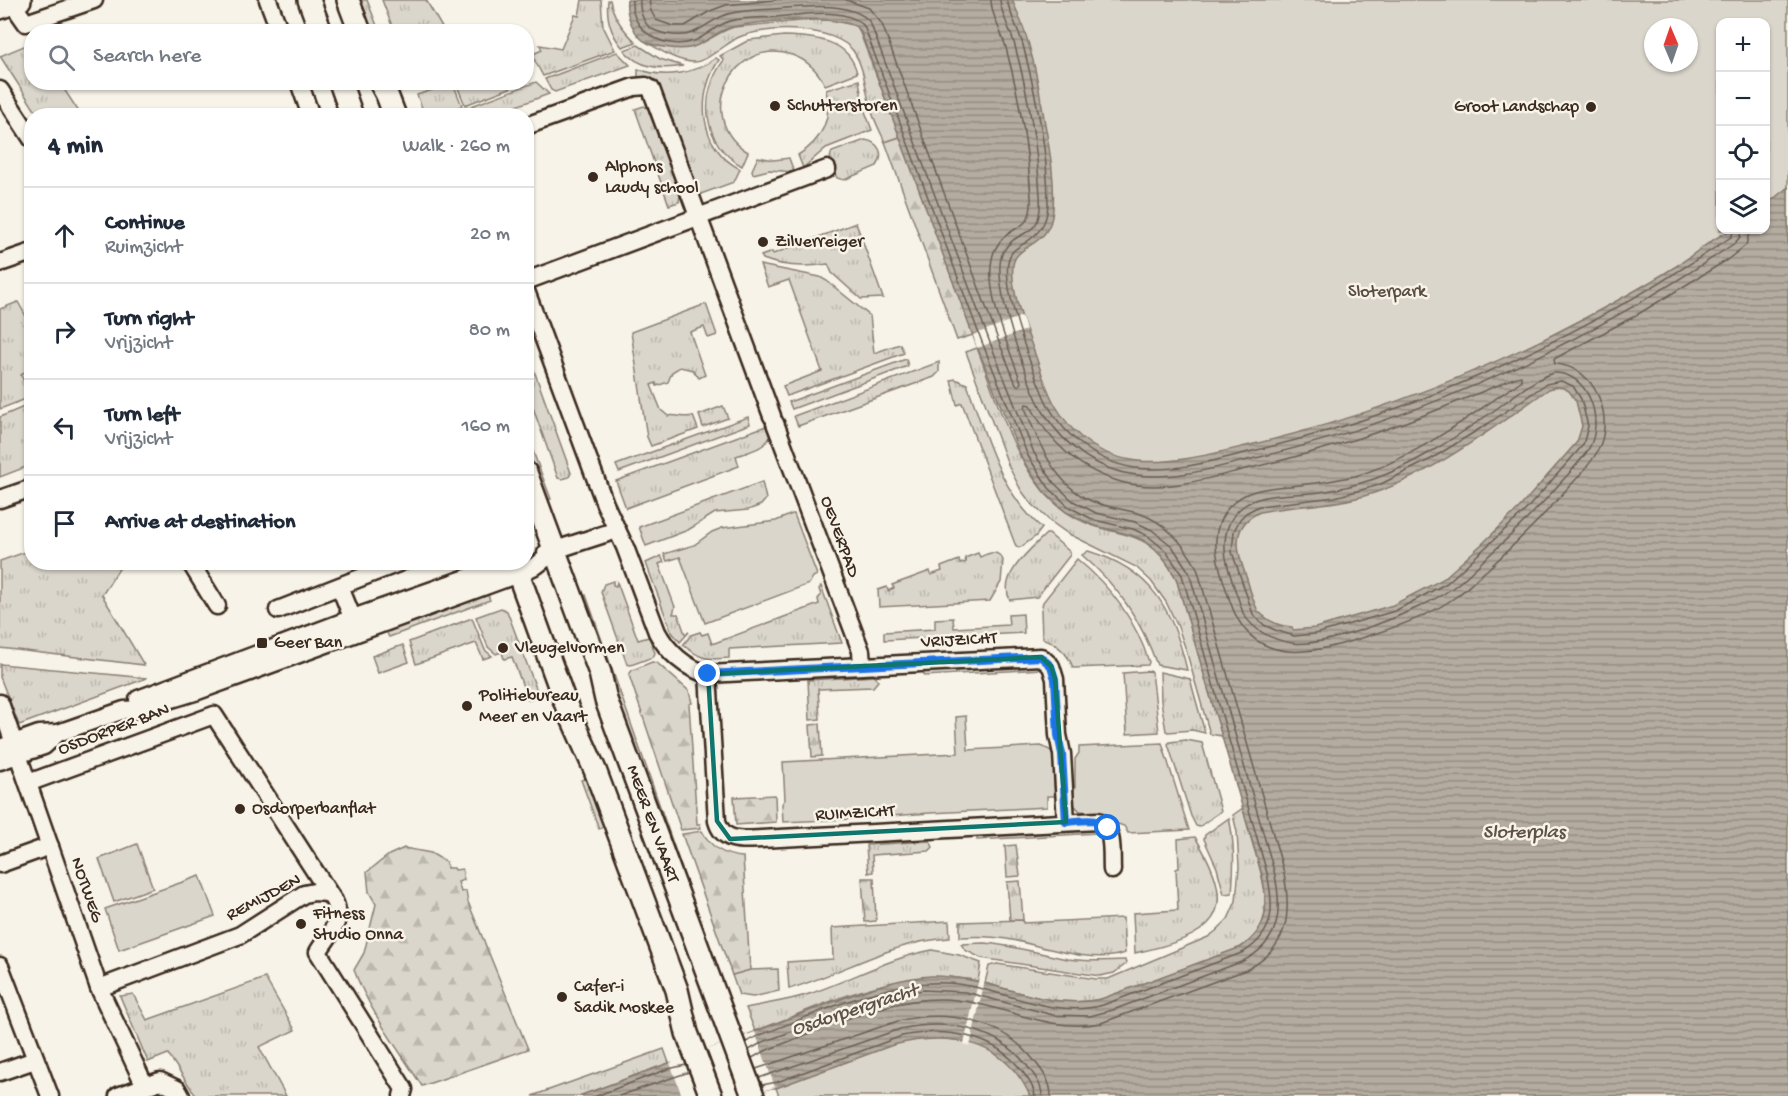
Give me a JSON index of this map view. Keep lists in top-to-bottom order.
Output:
{
  "streets": {
    "main road": ["MEER EN VAART"],
    "street": [
      "OEVERPAD",
      "VRIJZICHT",
      "OSDORPER BAN",
      "RUIMZICHT",
      "NOTWEG",
      "REMIJDEN"
    ]
  },
  "crossings": [
    ["OEVERPAD", "VRIJZICHT"],
    ["VRIJZICHT", "RUIMZICHT"],
    ["OSDORPER BAN", "MEER EN VAART"],
    ["OSDORPER BAN", "NOTWEG"],
    ["NOTWEG", "REMIJDEN"]
  ],
  "water": ["Sloterplas", "Osdorpergracht"],
  "parks": ["Sloterpark"],
  "places": {
    "other": [
      "Schutterstoren",
      "Groot Landschap",
      "Alphons Laudy school",
      "Zilverreiger",
      "Vleugelvormen",
      "Politiebureau Meer en Vaart",
      "Osdorperbanflat",
      "Fitness Studio Onna",
      "Cafer-i Sadik Moskee"
    ],
    "transit": ["Geer Ban"]
  },
  "north": "top",
  "page": {
    "map_buttons": ["+", "−"],
    "search": "Search here",
    "heading": ["4 min", "Walk · 260 m"],
    "list": [
      ["Continue", "Ruimzicht", "20 m"],
      ["Turn right", "Vrijzicht", "80 m"],
      ["Turn left", "Vrijzicht", "160 m"],
      "Arrive at destination"
    ]
  }
}
